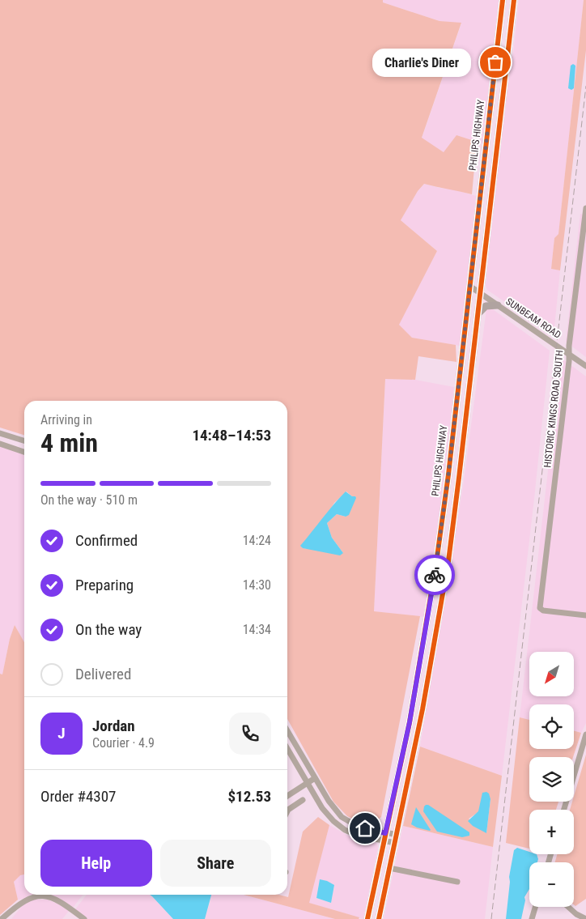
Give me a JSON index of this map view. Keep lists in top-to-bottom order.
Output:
{
  "streets": {
    "main road": ["PHILIPS HIGHWAY"],
    "street": ["SUNBEAM ROAD", "HISTORIC KINGS ROAD SOUTH"]
  },
  "crossings": [
    ["PHILIPS HIGHWAY", "SUNBEAM ROAD"],
    ["SUNBEAM ROAD", "HISTORIC KINGS ROAD SOUTH"]
  ],
  "places": ["Charlie's Diner"],
  "north": "bottom left",
  "page": {
    "bubble": "Charlie's Diner",
    "heading": ["4 min", "Arriving in", "14:48–14:53"],
    "panel": [
      "Jordan",
      "Courier · 4.9",
      "Order #4307",
      "$12.53"
    ],
    "bar": "On the way · 510 m",
    "list": [
      ["Confirmed", "14:24"],
      ["Preparing", "14:30"],
      ["On the way", "14:34"],
      "Delivered"
    ],
    "map_buttons": ["+", "−"],
    "round": "J",
    "buttons": ["Help", "Share"]
  }
}
